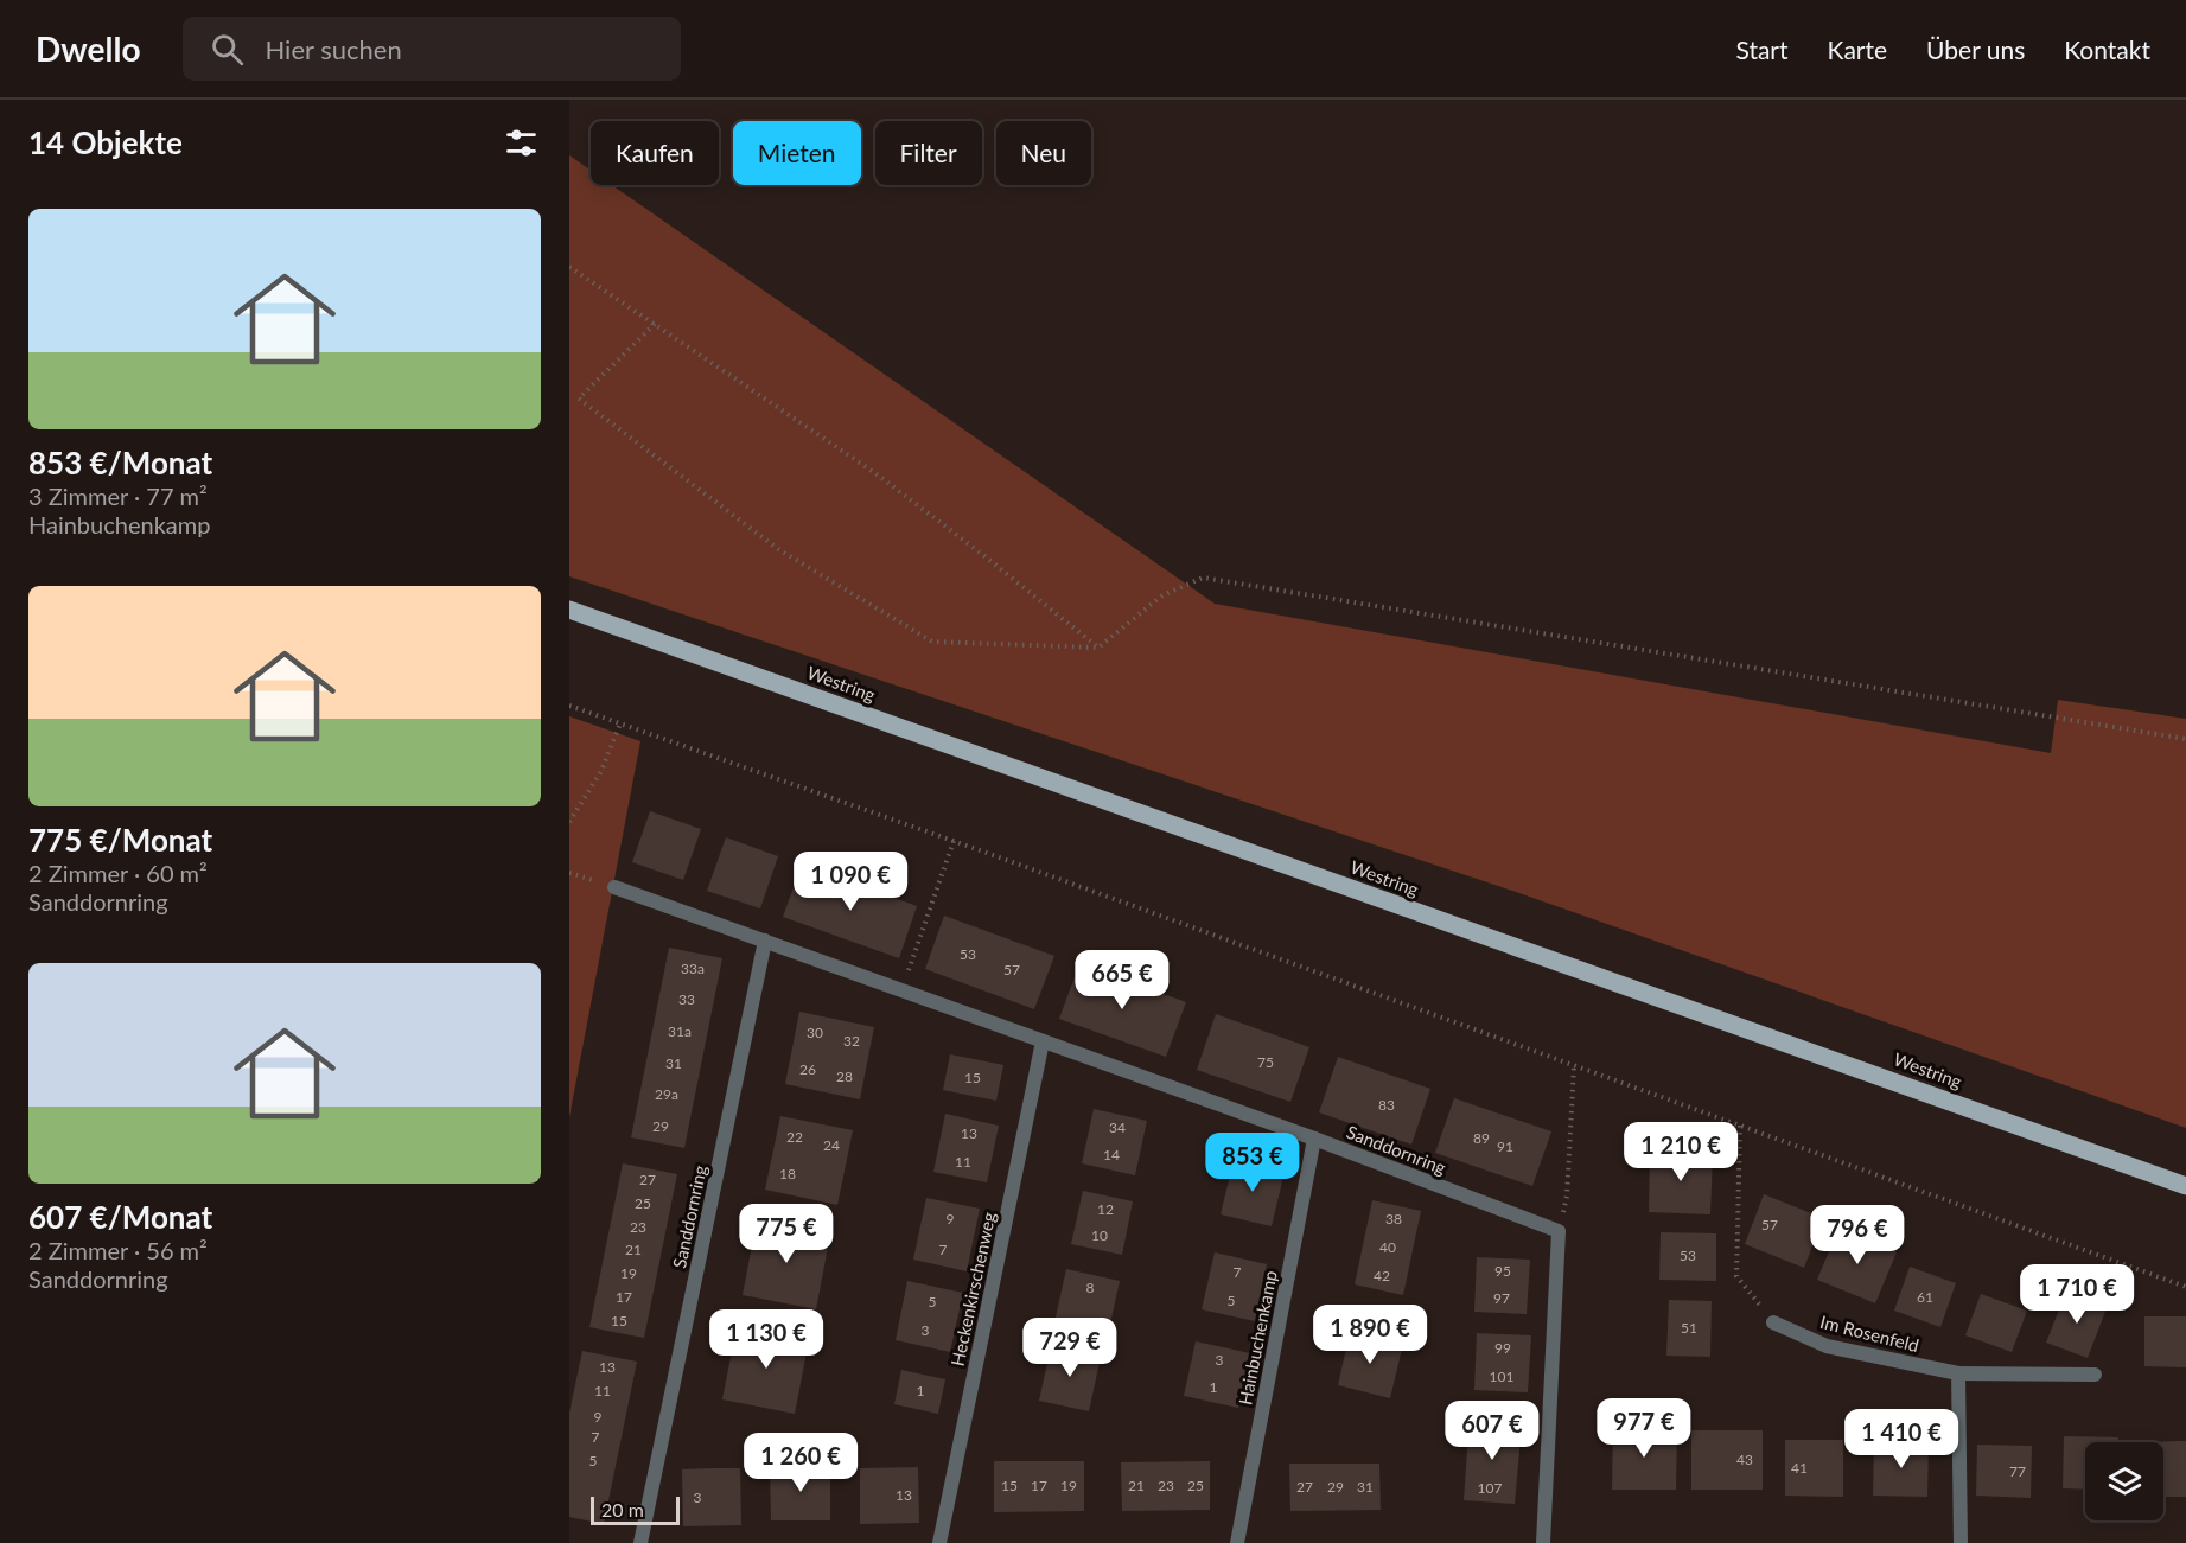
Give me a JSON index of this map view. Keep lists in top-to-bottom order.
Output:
{
  "streets": {
    "main road": ["Westring"],
    "street": [
      "Sanddornring",
      "Heckenkirschenweg",
      "Im Rosenfeld",
      "Hainbuchenkamp"
    ]
  },
  "crossings": [
    ["Sanddornring", "Heckenkirschenweg"],
    ["Sanddornring", "Hainbuchenkamp"]
  ],
  "house_numbers": [
    "53",
    "33a",
    "57",
    "33",
    "31a",
    "30",
    "32",
    "75",
    "31",
    "26",
    "28",
    "15",
    "29a",
    "83",
    "29",
    "34",
    "13",
    "22",
    "89",
    "24",
    "91",
    "14",
    "11",
    "18",
    "27",
    "25",
    "12",
    "9",
    "38",
    "57",
    "23",
    "10",
    "40",
    "21",
    "7",
    "53",
    "95",
    "7",
    "19",
    "42",
    "8",
    "17",
    "61",
    "97",
    "5",
    "5",
    "15",
    "51",
    "3",
    "99",
    "3",
    "13",
    "101",
    "1",
    "11",
    "1",
    "9",
    "7",
    "43",
    "5",
    "41",
    "77",
    "15",
    "17",
    "19",
    "21",
    "23",
    "25",
    "27",
    "29",
    "31",
    "107",
    "13",
    "3"
  ],
  "scale_bar": "20 m",
  "page": {
    "header": "Dwello",
    "search": "Hier suchen",
    "nav": [
      "Start",
      "Karte",
      "Über uns",
      "Kontakt"
    ],
    "heading": "14 Objekte",
    "chip": [
      "Kaufen",
      "Mieten",
      "Filter",
      "Neu"
    ],
    "list": [
      {
        "name": "853 €/Monat",
        "note": "3 Zimmer · 77 m² · Hainbuchenkamp"
      },
      {
        "name": "775 €/Monat",
        "note": "2 Zimmer · 60 m² · Sanddornring"
      },
      {
        "name": "607 €/Monat",
        "note": "2 Zimmer · 56 m² · Sanddornring"
      }
    ],
    "price": [
      "1 090 €",
      "665 €",
      "1 210 €",
      "853 €",
      "775 €",
      "796 €",
      "1 710 €",
      "1 890 €",
      "1 130 €",
      "729 €",
      "977 €",
      "607 €",
      "1 410 €",
      "1 260 €"
    ],
    "scale": "20 m"
  }
}
